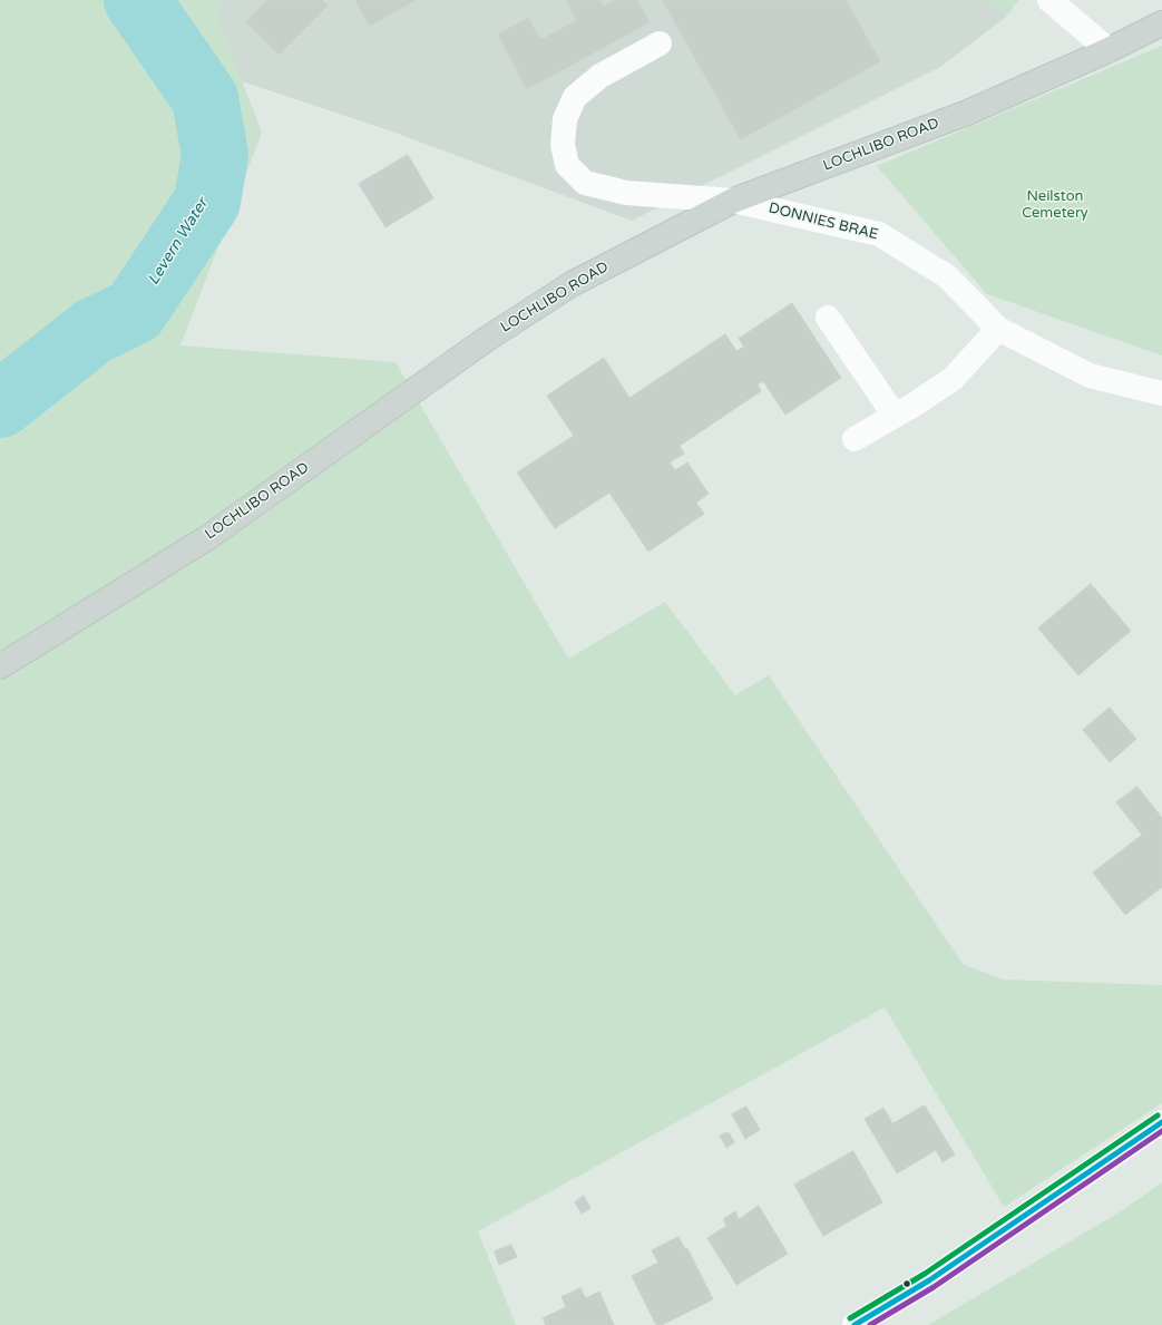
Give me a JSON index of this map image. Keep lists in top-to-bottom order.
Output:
{
  "streets": {
    "main road": ["LOCHLIBO ROAD"],
    "street": ["DONNIES BRAE"]
  },
  "crossings": [
    ["LOCHLIBO ROAD", "DONNIES BRAE"]
  ],
  "water": ["Levern Water"],
  "parks": ["Neilston Cemetery"]
}
